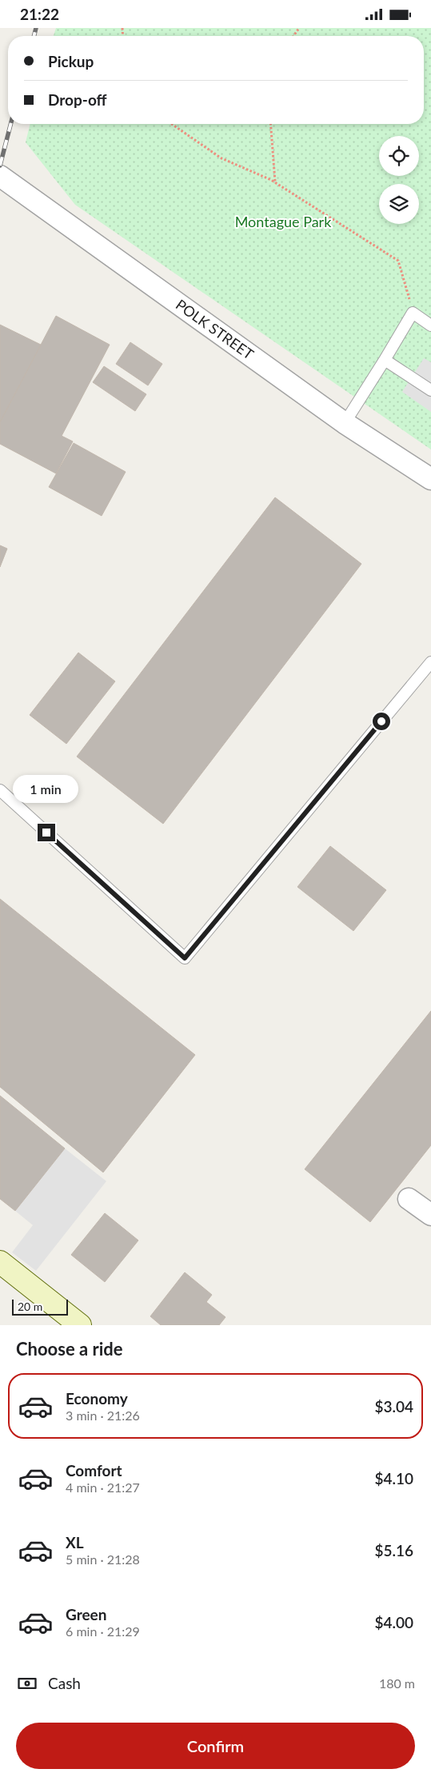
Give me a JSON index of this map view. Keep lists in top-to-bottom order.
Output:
{
  "streets": {
    "street": ["POLK STREET"]
  },
  "parks": ["Montague Park"],
  "scale_bar": "20 m",
  "page": {
    "status": "21:22",
    "banner": ["Pickup", "Drop-off"],
    "bubble": "1 min",
    "scale": "20 m",
    "heading": "Choose a ride",
    "list": [
      {
        "name": "Economy",
        "note": "3 min · 21:26",
        "value": "$3.04"
      },
      {
        "name": "Comfort",
        "note": "4 min · 21:27",
        "value": "$4.10"
      },
      {
        "name": "XL",
        "note": "5 min · 21:28",
        "value": "$5.16"
      },
      {
        "name": "Green",
        "note": "6 min · 21:29",
        "value": "$4.00"
      }
    ],
    "pay": ["Cash", "180 m"],
    "buttons": "Confirm"
  }
}
